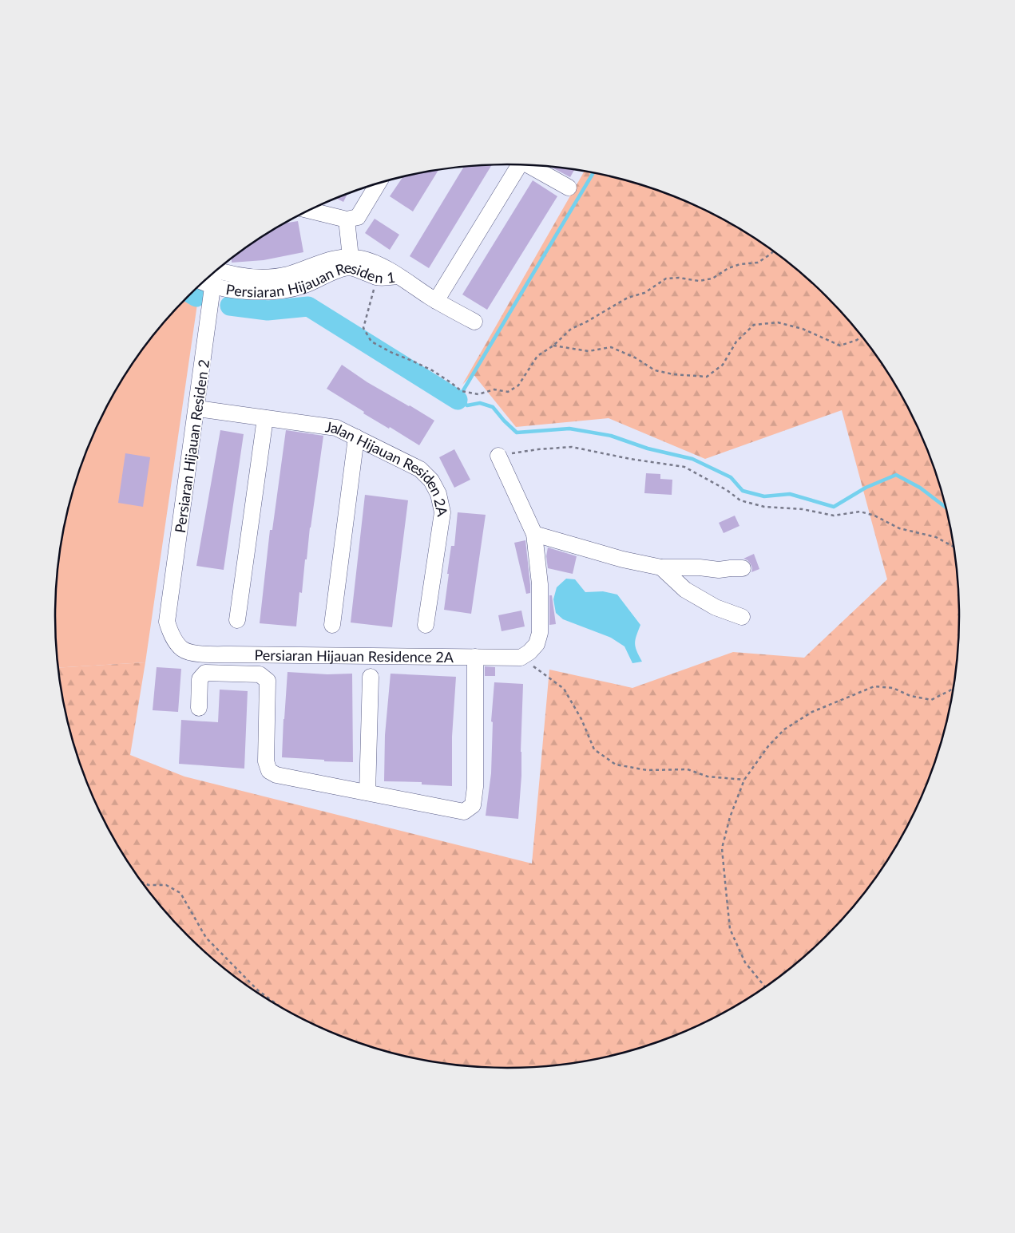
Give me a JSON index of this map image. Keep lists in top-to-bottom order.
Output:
{
  "streets": {
    "street": [
      "Persiaran Hijauan Residen 1",
      "Persiaran Hijauan Residen 2",
      "Jalan Hijauan Residen 2A",
      "Persiaran Hijauan Residence 2A"
    ]
  },
  "crossings": [
    ["Persiaran Hijauan Residen 1", "Persiaran Hijauan Residen 2"],
    ["Persiaran Hijauan Residen 2", "Jalan Hijauan Residen 2A"],
    ["Persiaran Hijauan Residen 2", "Persiaran Hijauan Residence 2A"]
  ]
}
